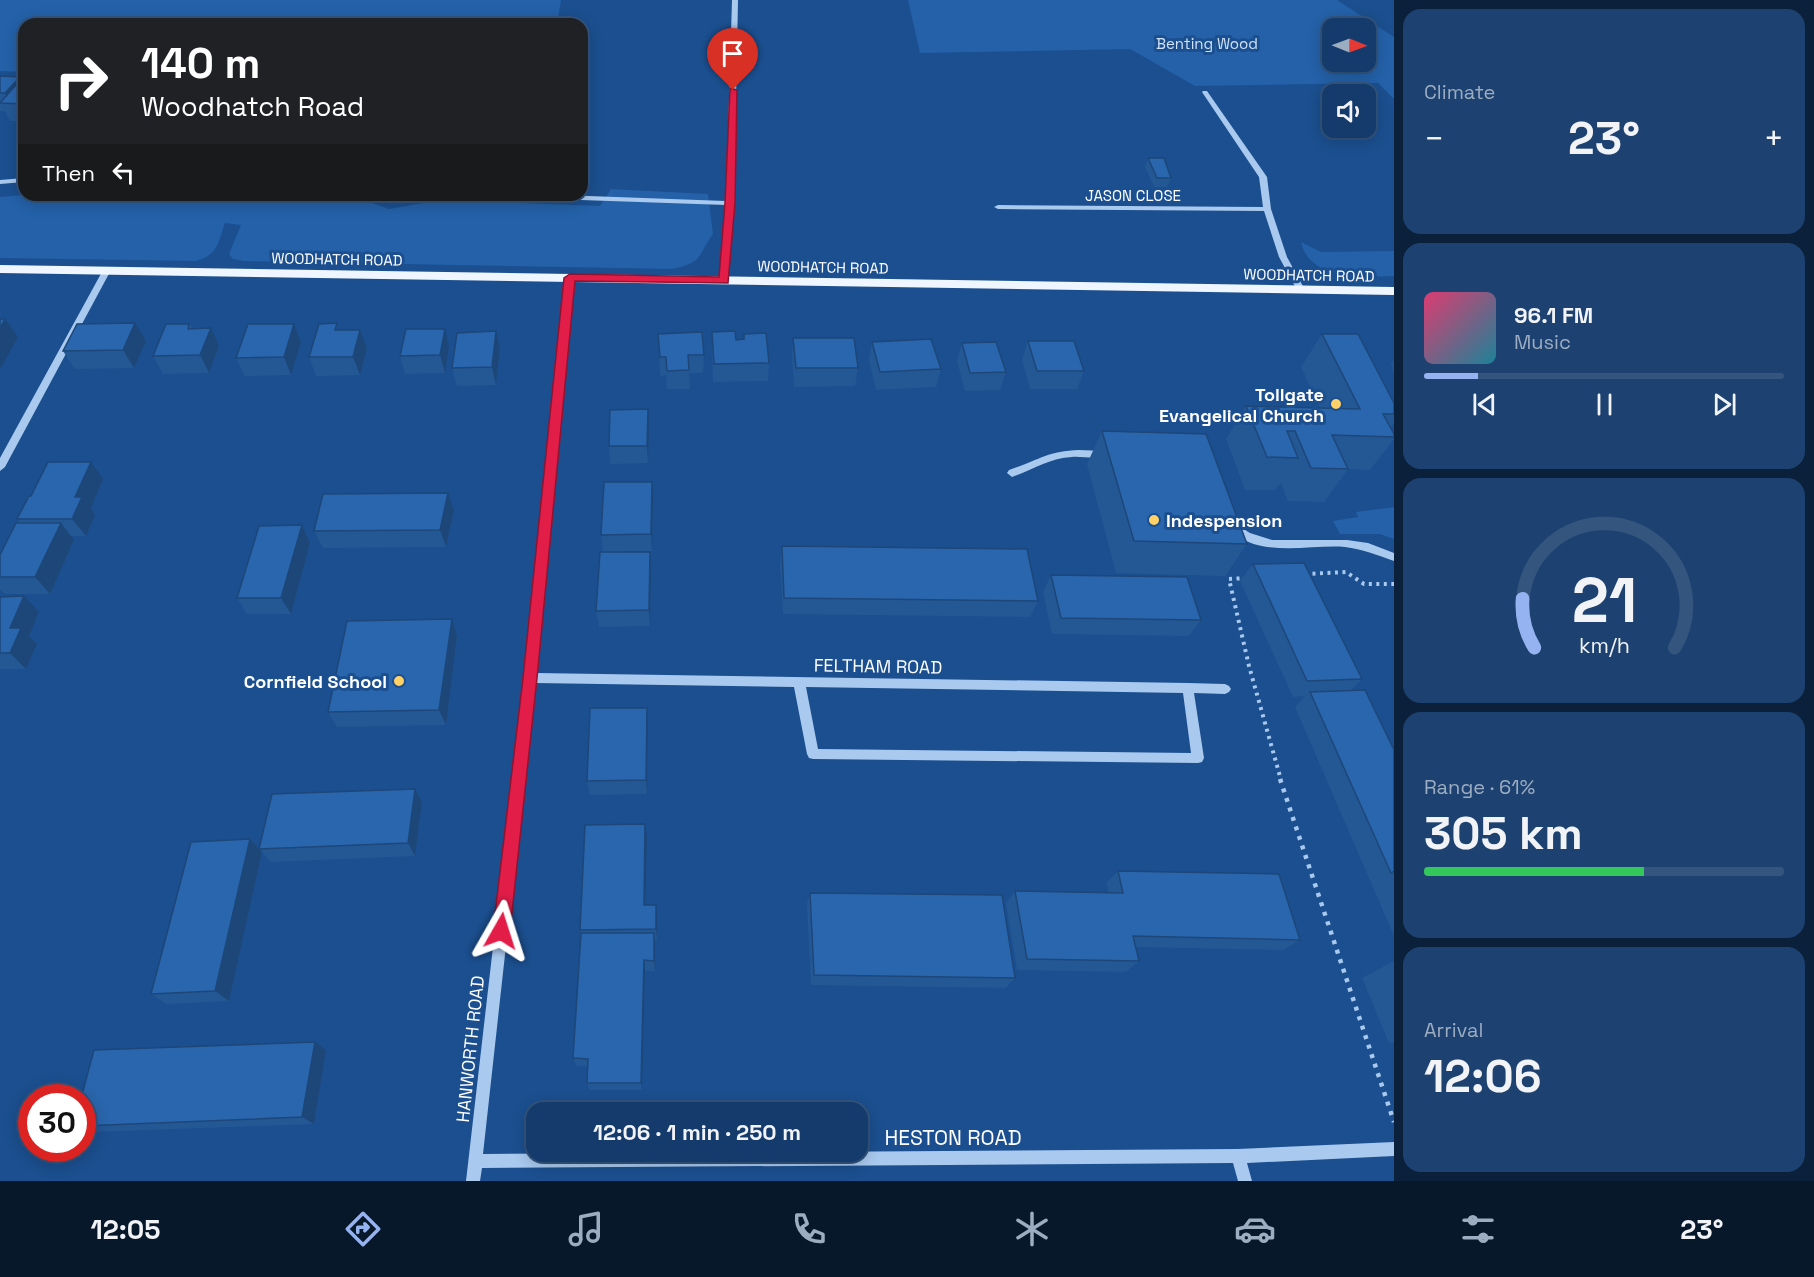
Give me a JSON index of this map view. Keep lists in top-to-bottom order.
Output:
{
  "streets": {
    "main road": ["WOODHATCH ROAD"],
    "street": [
      "JASON CLOSE",
      "FELTHAM ROAD",
      "HANWORTH ROAD",
      "HESTON ROAD"
    ]
  },
  "crossings": [
    ["WOODHATCH ROAD", "HANWORTH ROAD"],
    ["FELTHAM ROAD", "HANWORTH ROAD"],
    ["HANWORTH ROAD", "HESTON ROAD"]
  ],
  "parks": ["Benting Wood"],
  "places": ["Tollgate Evangelical Church", "Indespension", "Cornfield School"],
  "north": "right",
  "page": {
    "tile": [
      "Climate",
      ["Range · 61%", "305 km"],
      ["Arrival", "12:06"]
    ],
    "turn": ["140 m", "Woodhatch Road"],
    "heat": ["−", "23°", "+"],
    "then": "Then",
    "song": ["96.1 FM", "Music"],
    "limit": "30",
    "trip": "12:06 · 1 min · 250 m",
    "tabs": ["12:05", "23°"],
    "gauge": ["21", "km/h"]
  }
}
